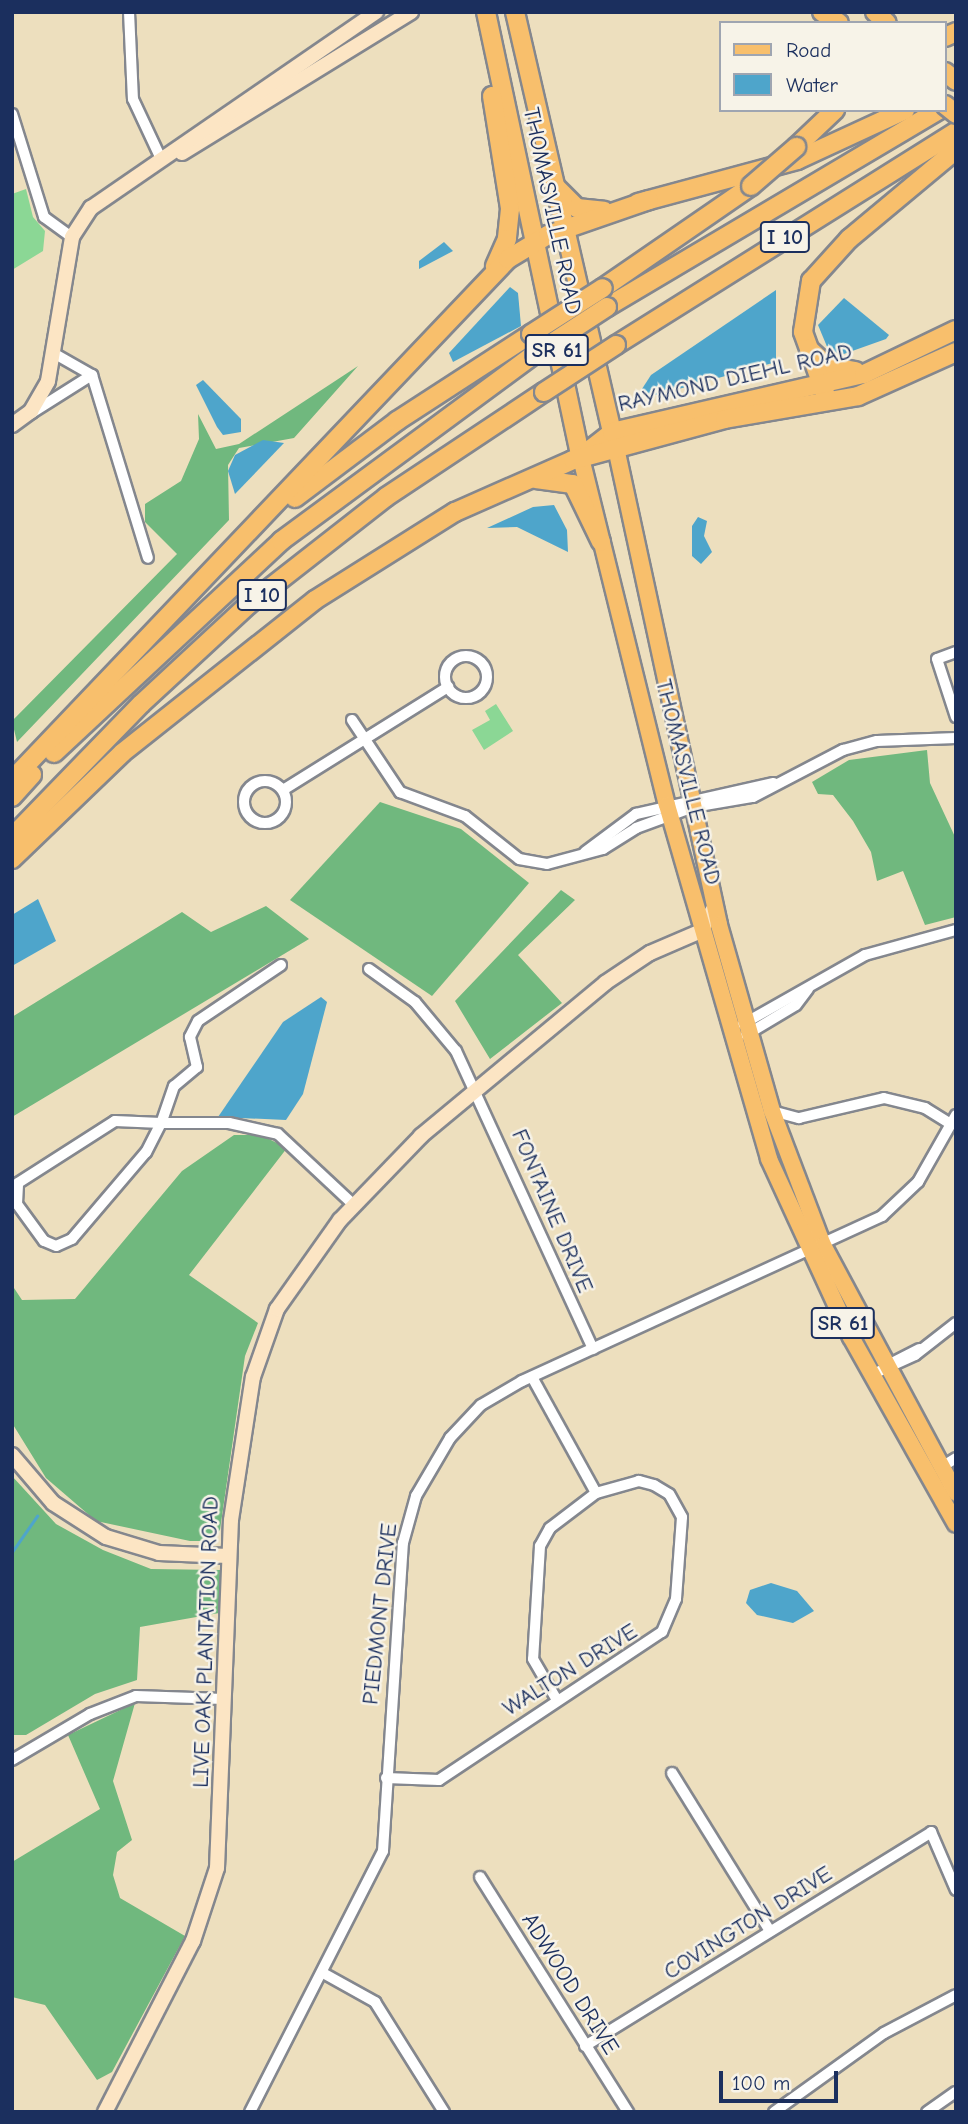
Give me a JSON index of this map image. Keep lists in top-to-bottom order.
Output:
{
  "streets": {
    "highway": [
      "THOMASVILLE ROAD",
      "I 10",
      "SR 61",
      "RAYMOND DIEHL ROAD"
    ],
    "street": [
      "FONTAINE DRIVE",
      "PIEDMONT DRIVE",
      "LIVE OAK PLANTATION ROAD",
      "WALTON DRIVE",
      "COVINGTON DRIVE",
      "ADWOOD DRIVE"
    ]
  },
  "crossings": [
    ["THOMASVILLE ROAD", "RAYMOND DIEHL ROAD"],
    ["THOMASVILLE ROAD", "PIEDMONT DRIVE"],
    ["THOMASVILLE ROAD", "LIVE OAK PLANTATION ROAD"],
    ["FONTAINE DRIVE", "PIEDMONT DRIVE"],
    ["FONTAINE DRIVE", "LIVE OAK PLANTATION ROAD"],
    ["PIEDMONT DRIVE", "WALTON DRIVE"],
    ["COVINGTON DRIVE", "ADWOOD DRIVE"]
  ],
  "legend": ["Road", "Water"],
  "scale_bar": "100 m"
}
